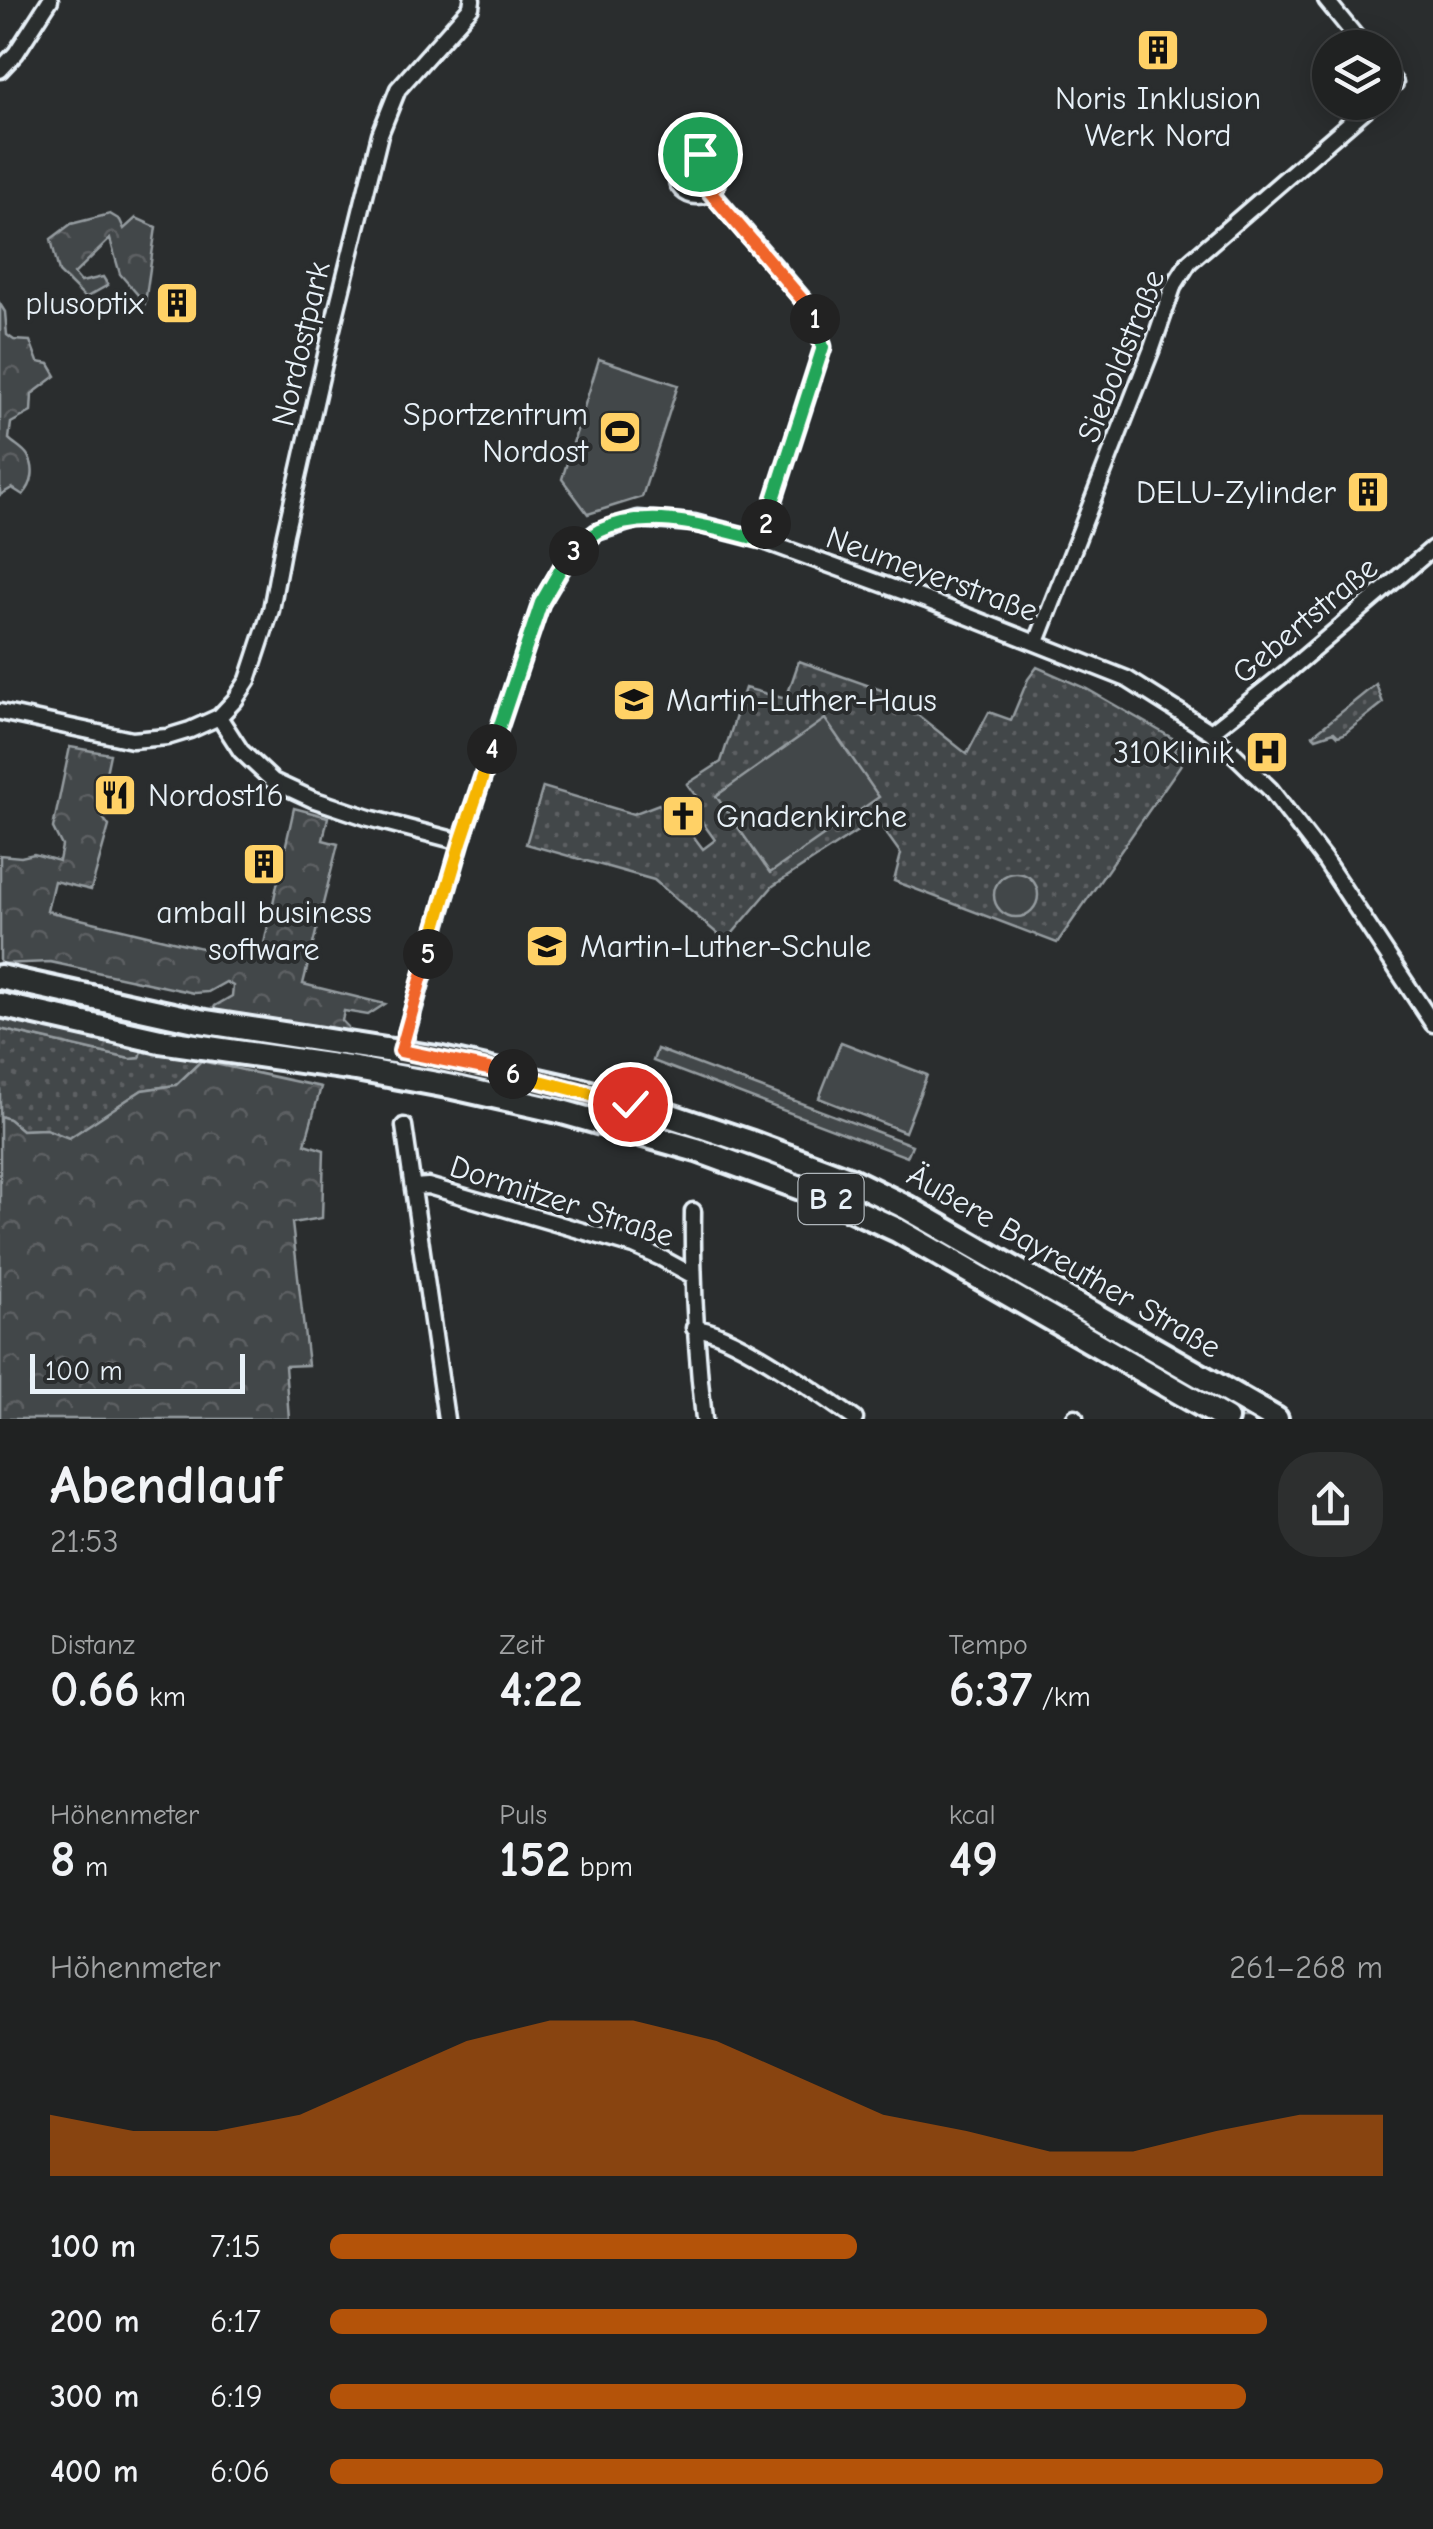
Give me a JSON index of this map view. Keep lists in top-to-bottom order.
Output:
{
  "streets": {
    "main road": ["B 2", "Äußere Bayreuther Straße"],
    "street": [
      "Nordostpark",
      "Sieboldstraße",
      "Neumeyerstraße",
      "Gebertstraße",
      "Dormitzer Straße"
    ]
  },
  "crossings": [
    ["Sieboldstraße", "Neumeyerstraße"],
    ["Neumeyerstraße", "Gebertstraße"],
    ["Neumeyerstraße", "Äußere Bayreuther Straße"]
  ],
  "places": {
    "building": [
      "Noris Inklusion Werk Nord",
      "plusoptix",
      "DELU-Zylinder",
      "amball business software"
    ],
    "sports": ["Sportzentrum Nordost"],
    "school or university": ["Martin-Luther-Haus", "Martin-Luther-Schule"],
    "hospital": ["310Klinik"],
    "restaurant": ["Nordost16"],
    "church": ["Gnadenkirche"]
  },
  "scale_bar": "100 m",
  "page": {
    "pins": [
      "1",
      "2",
      "3",
      "4",
      "5",
      "6"
    ],
    "scale": "100 m",
    "heading": ["Abendlauf", "21:53"],
    "stats": [
      ["Distanz", "0.66 km"],
      ["Zeit", "4:22"],
      ["Tempo", "6:37 /km"],
      ["Höhenmeter", "8 m"],
      ["Puls", "152 bpm"],
      ["kcal", "49"]
    ],
    "chart": ["Höhenmeter", "261–268 m"],
    "list": [
      {
        "name": "100 m",
        "note": "7:15"
      },
      {
        "name": "200 m",
        "note": "6:17"
      },
      {
        "name": "300 m",
        "note": "6:19"
      },
      {
        "name": "400 m",
        "note": "6:06"
      }
    ]
  }
}
